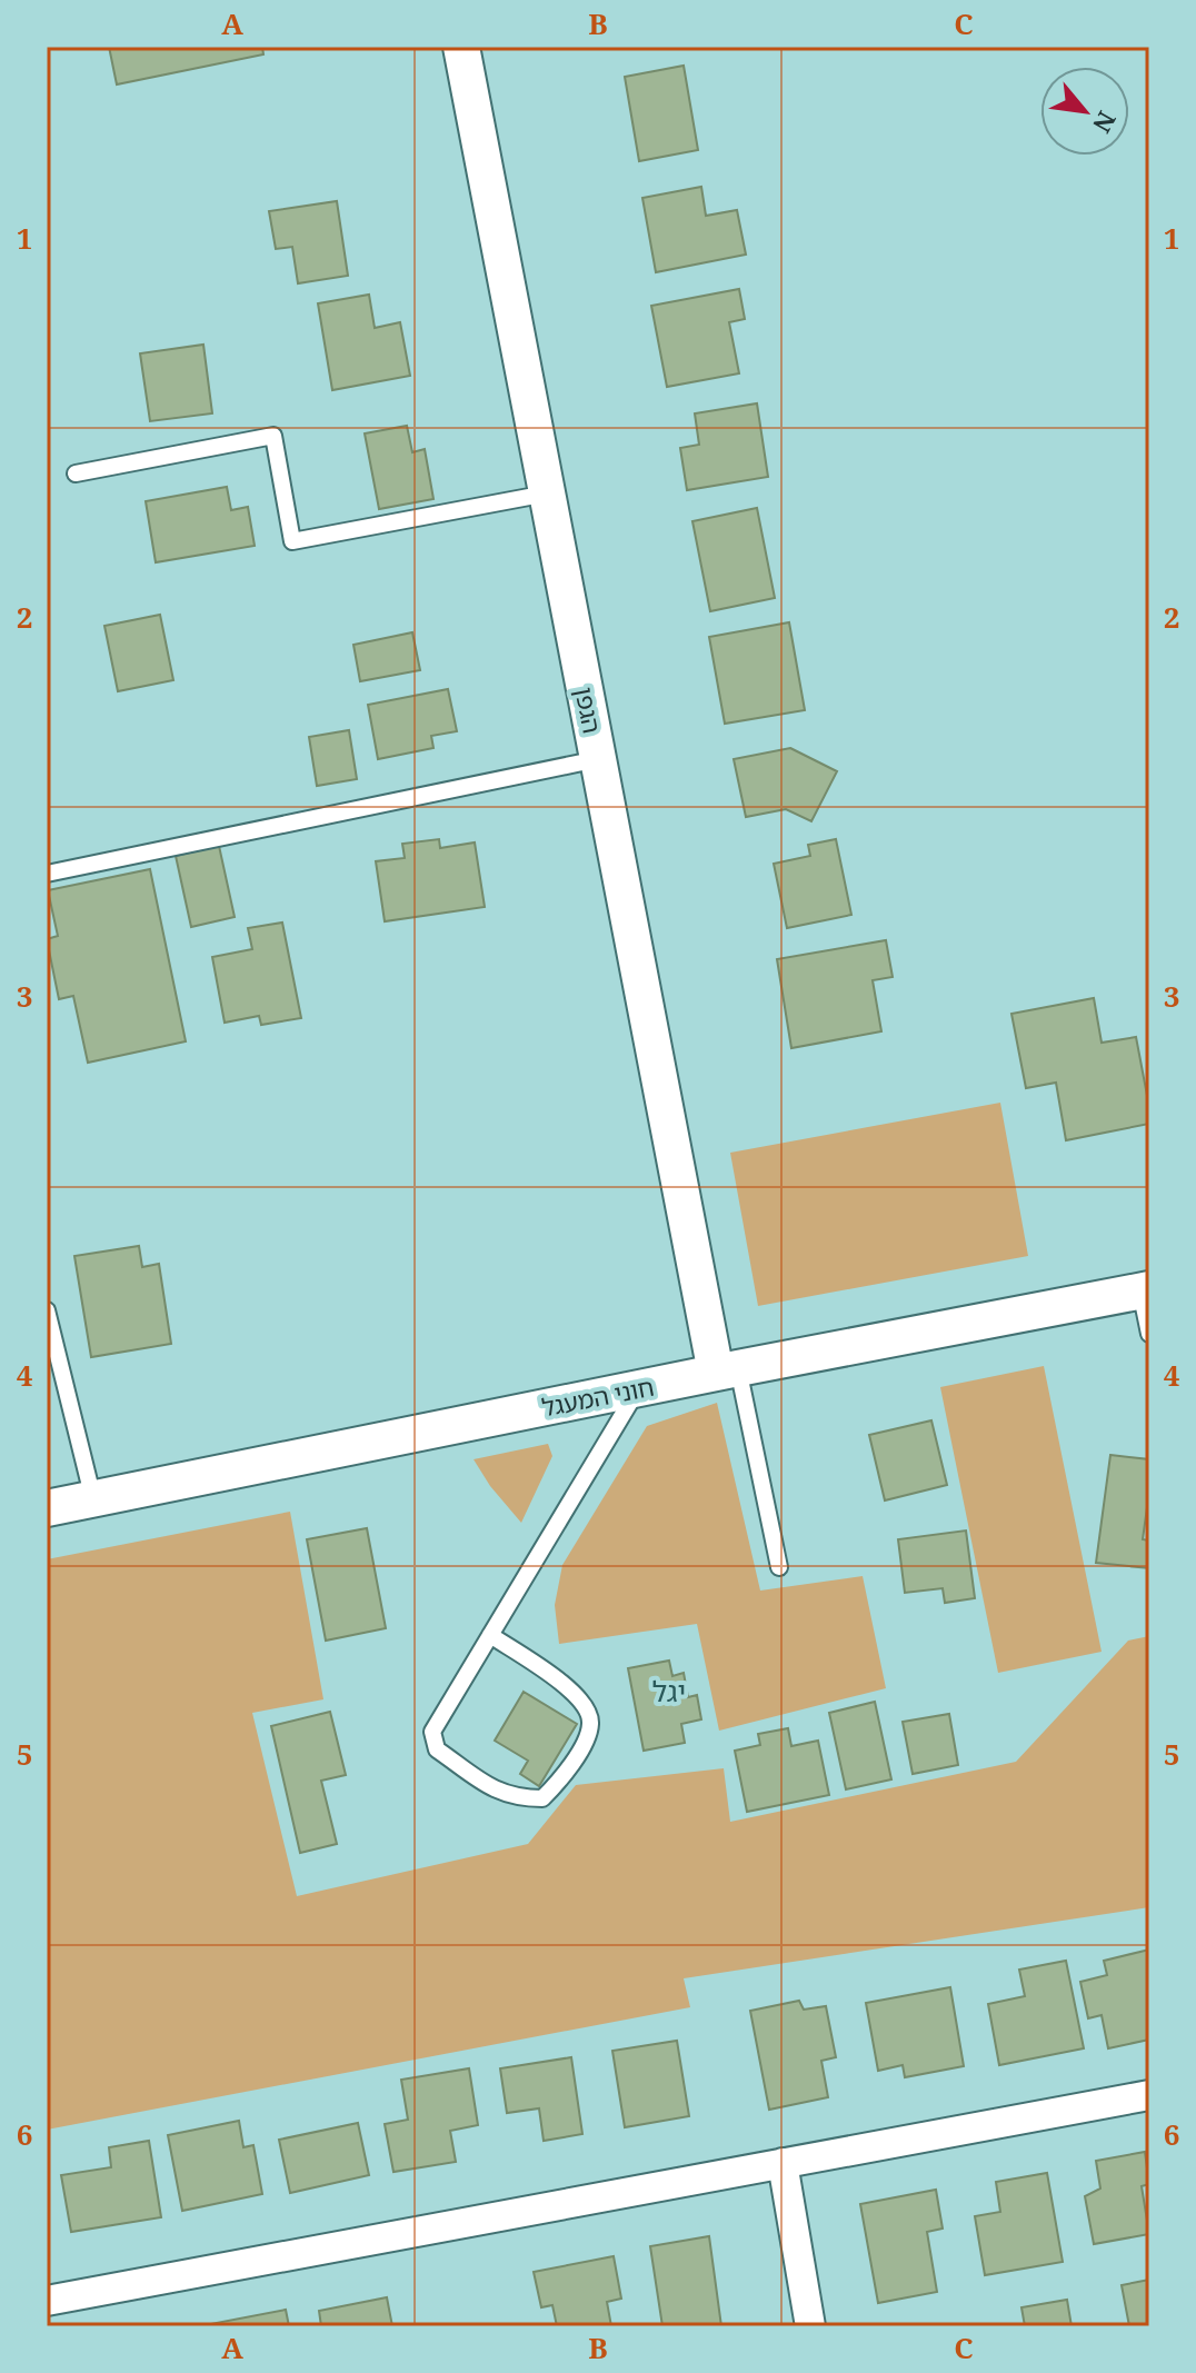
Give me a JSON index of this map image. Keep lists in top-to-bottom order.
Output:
{
  "streets": {
    "street": ["הגפן", "חוני המעגל"]
  },
  "crossings": [
    ["הגפן", "חוני המעגל"]
  ],
  "districts": ["יגל"],
  "north": "bottom right",
  "grid": {
    "columns": ["A", "B", "C"],
    "rows": [
      "1",
      "2",
      "3",
      "4",
      "5",
      "6"
    ]
  }
}
